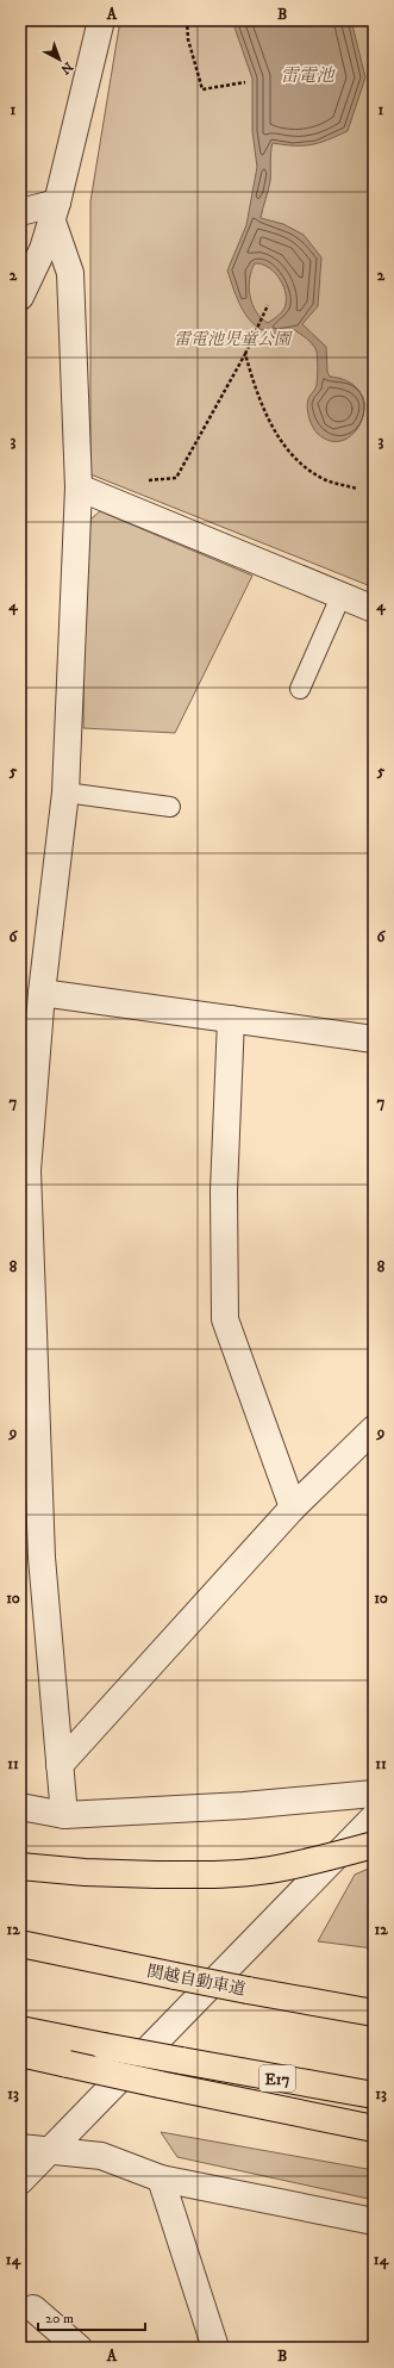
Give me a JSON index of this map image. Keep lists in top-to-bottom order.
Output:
{
  "streets": {
    "highway": ["関越自動車道", "E17"]
  },
  "water": ["雷電池"],
  "parks": ["雷電池児童公園"],
  "scale_bar": "20 m",
  "north": "bottom right",
  "grid": {
    "columns": ["A", "B"],
    "rows": [
      "1",
      "2",
      "3",
      "4",
      "5",
      "6",
      "7",
      "8",
      "9",
      "10",
      "11",
      "12",
      "13",
      "14"
    ]
  }
}
